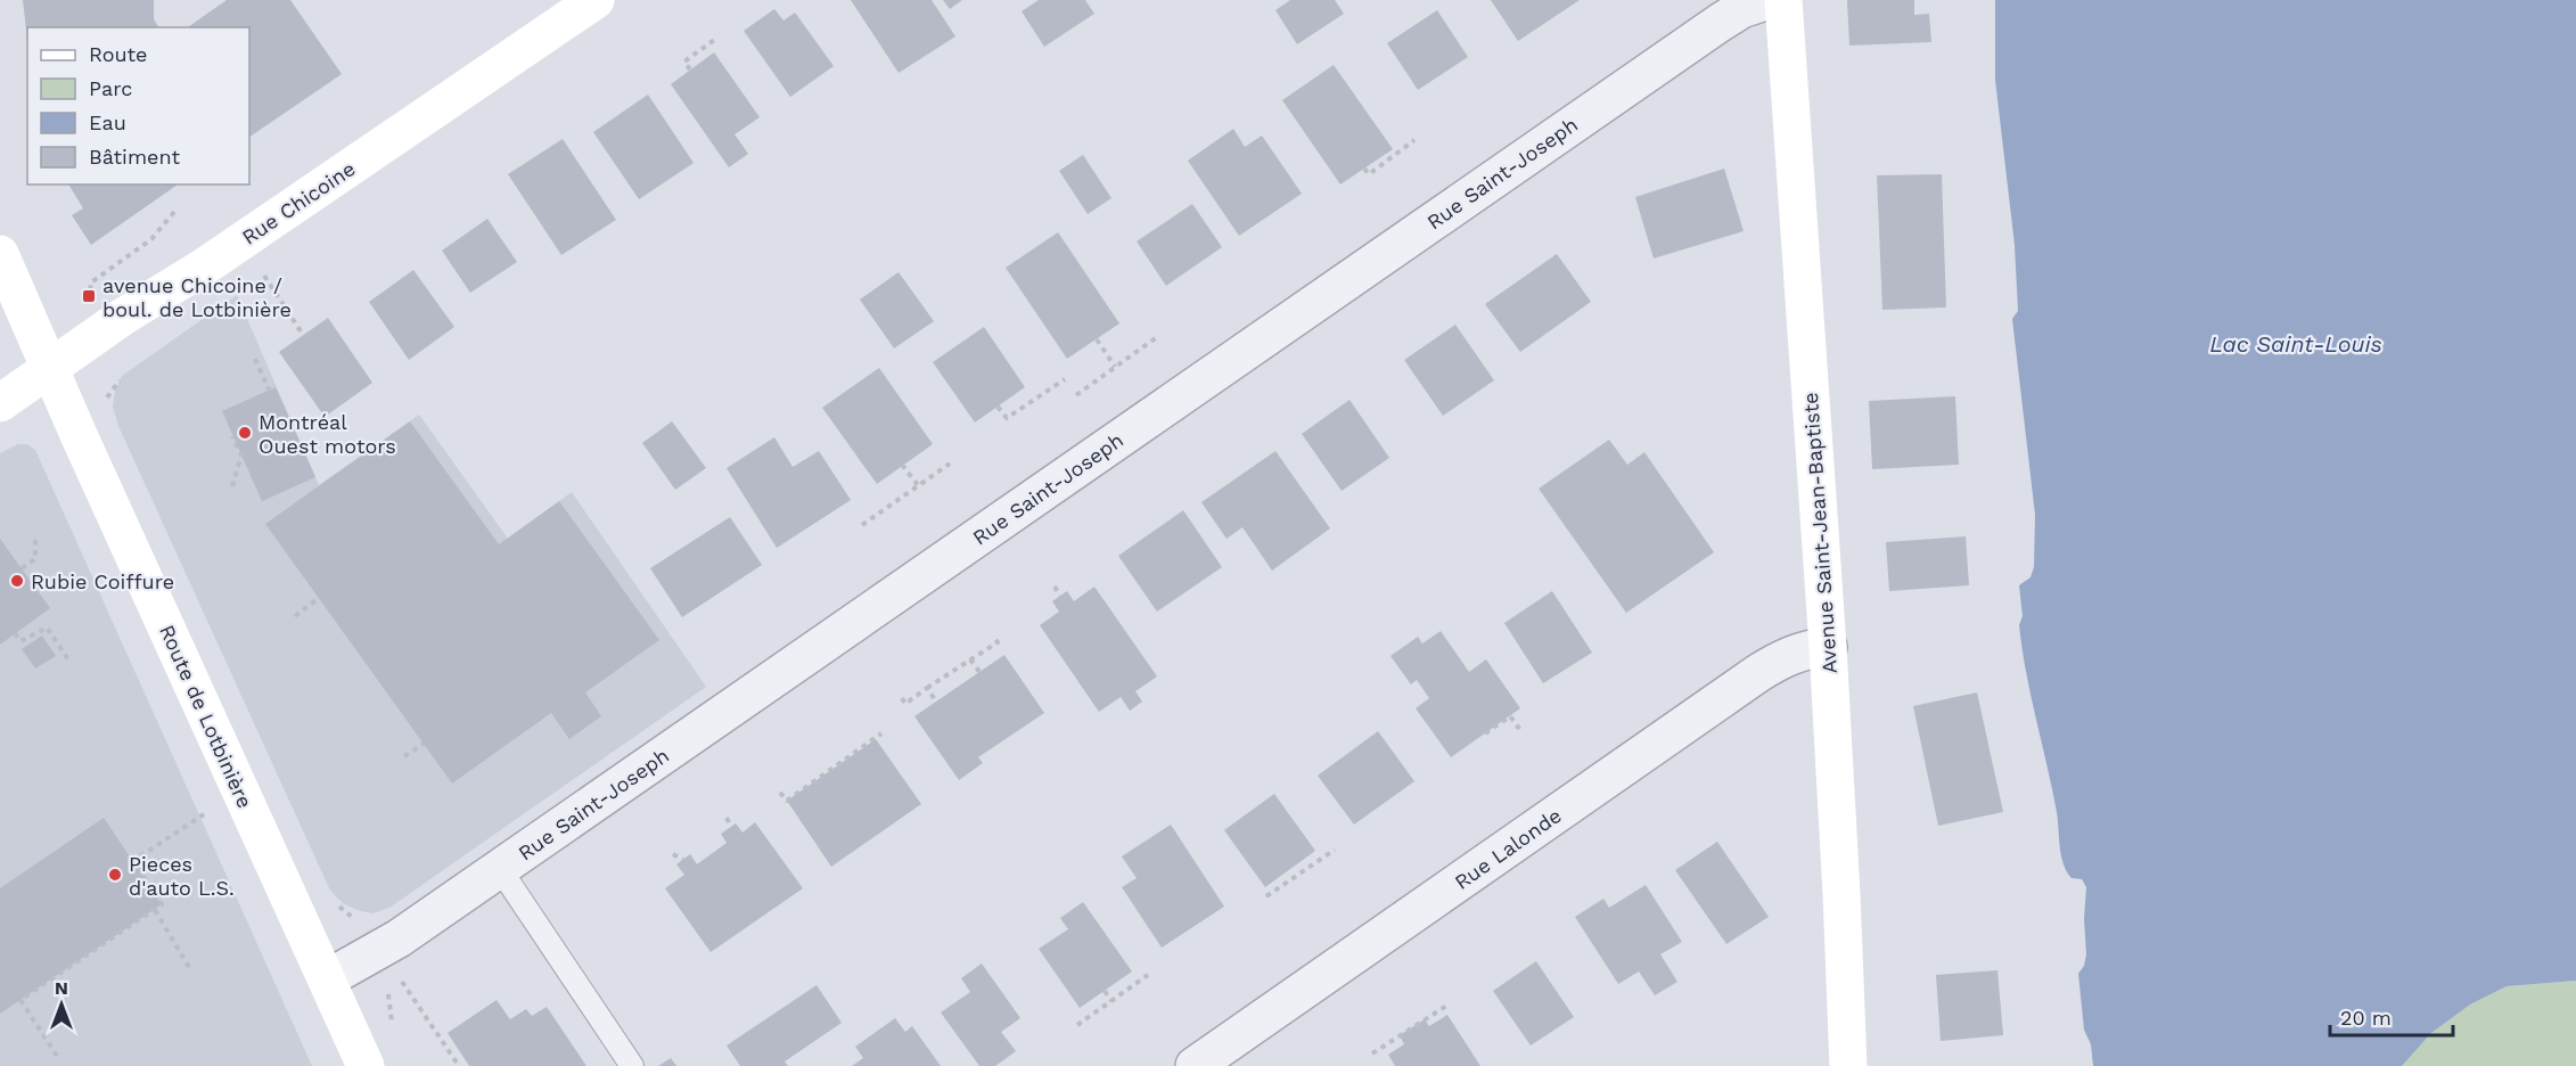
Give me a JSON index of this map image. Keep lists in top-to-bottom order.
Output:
{
  "streets": {
    "street": [
      "Rue Saint-Joseph",
      "Rue Chicoine",
      "Avenue Saint-Jean-Baptiste",
      "Route de Lotbinière",
      "Rue Lalonde"
    ]
  },
  "crossings": [
    ["Rue Saint-Joseph", "Route de Lotbinière"],
    ["Rue Chicoine", "Route de Lotbinière"],
    ["Avenue Saint-Jean-Baptiste", "Rue Lalonde"]
  ],
  "water": ["Lac Saint-Louis"],
  "places": {
    "transit": ["avenue Chicoine / boul. de Lotbinière"],
    "other": ["Montréal Ouest motors", "Rubie Coiffure", "Pieces d'auto L.S."]
  },
  "legend": [
    "Route",
    "Parc",
    "Eau",
    "Bâtiment"
  ],
  "scale_bar": "20 m",
  "north": "top"
}
